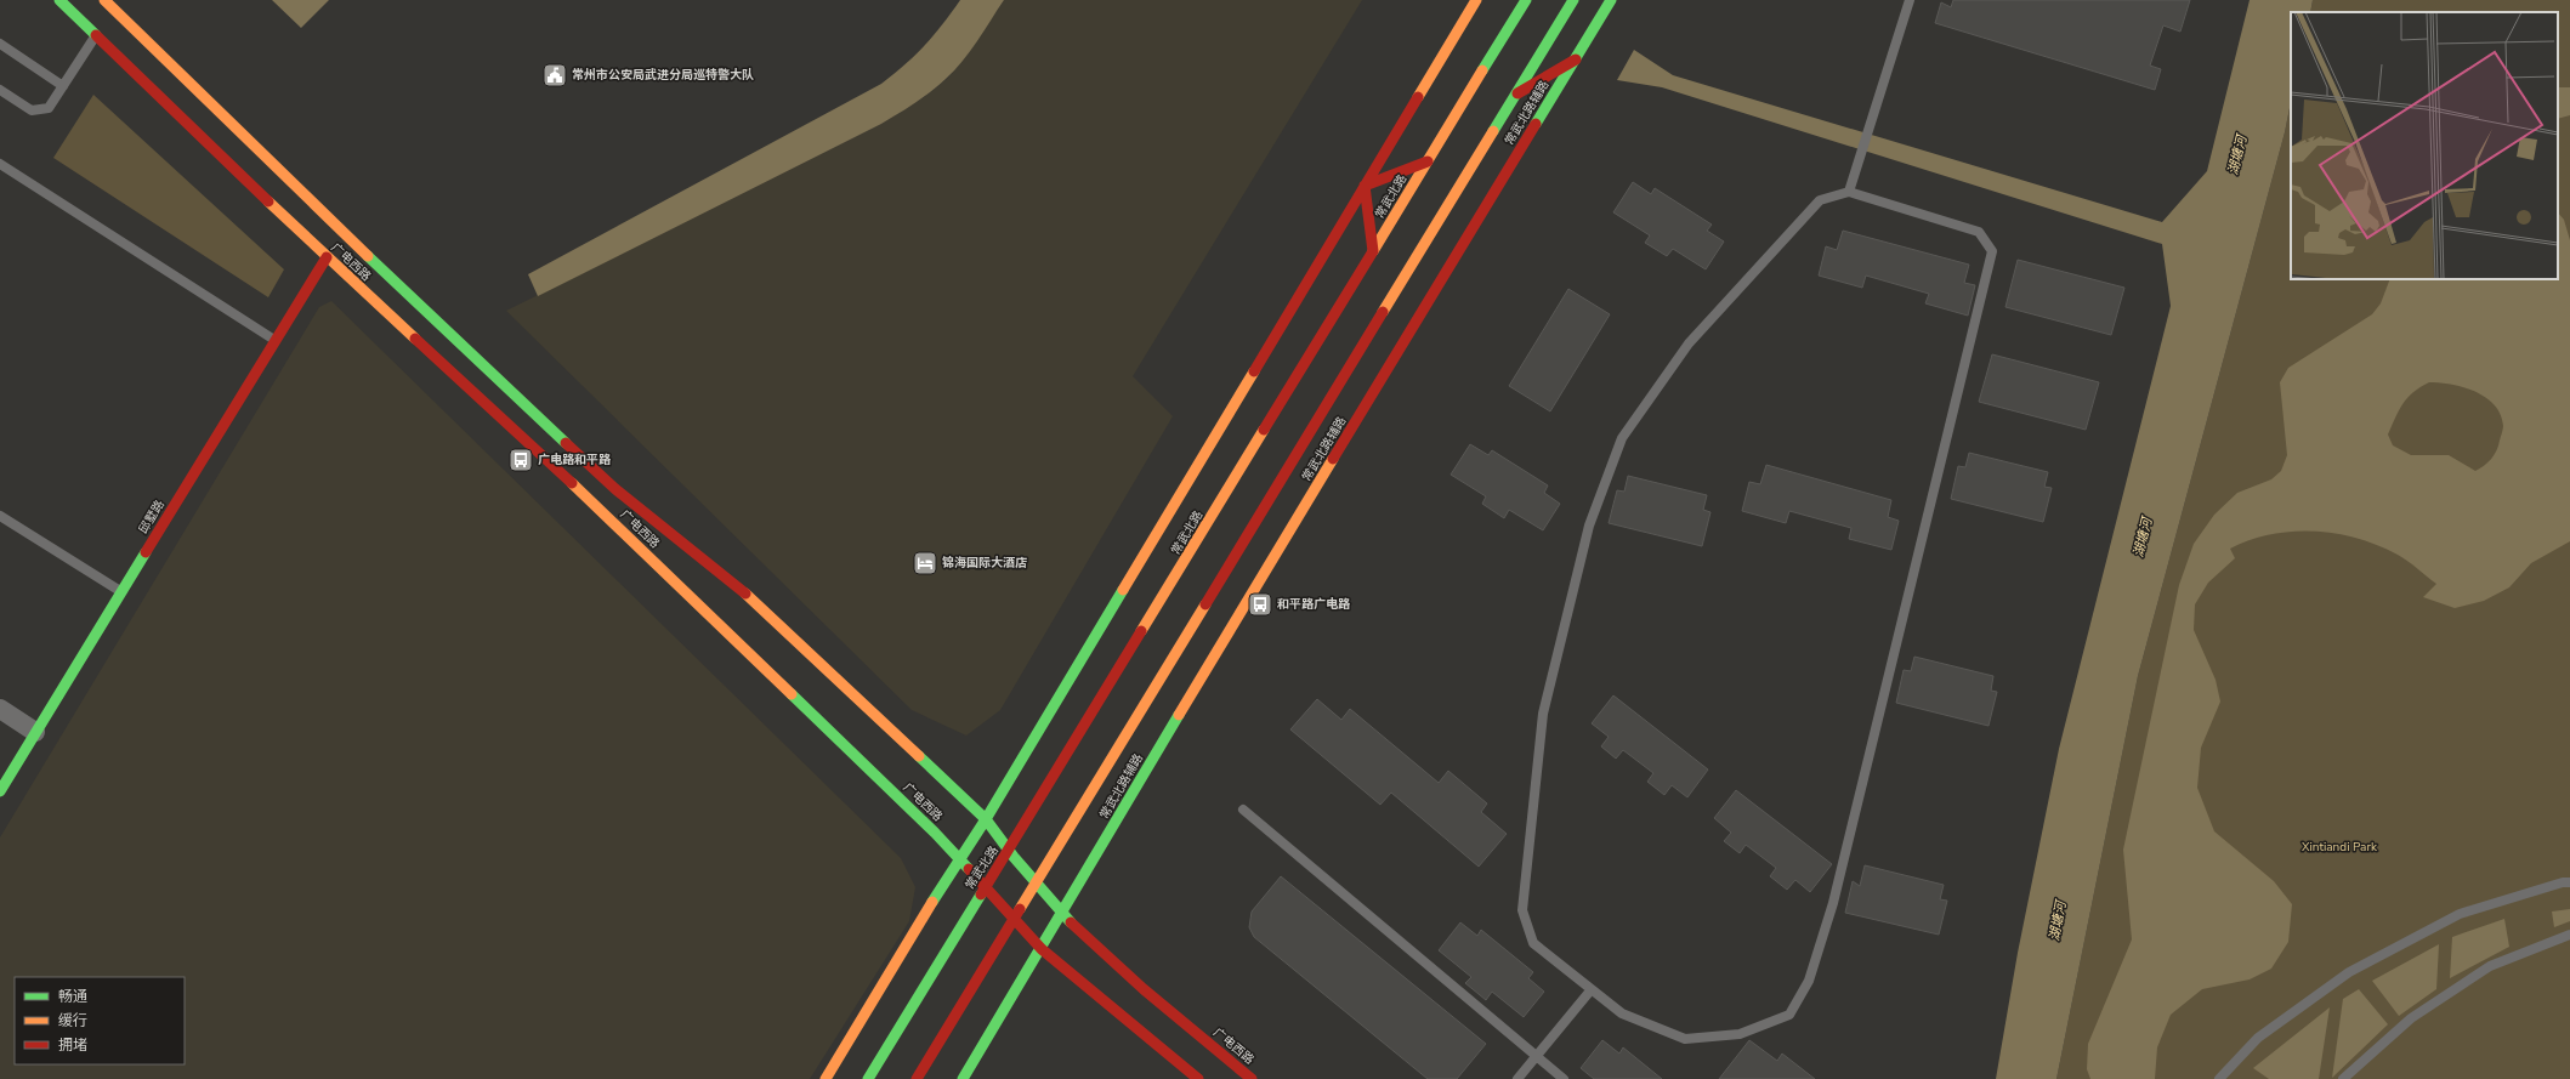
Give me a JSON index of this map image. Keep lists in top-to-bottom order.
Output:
{
  "streets": {
    "main road": [
      "常武北路辅路",
      "常武北路",
      "广电西路",
      "邱墅路"
    ]
  },
  "crossings": [
    ["常武北路辅路", "广电西路"],
    ["常武北路", "广电西路"],
    ["广电西路", "邱墅路"]
  ],
  "water": ["湖塘河"],
  "parks": ["Xintiandi Park"],
  "places": {
    "public building": ["常州市公安局武进分局巡特警大队"],
    "bus stop": ["广电路和平路", "和平路广电路"],
    "hotel": ["锦海国际大酒店"]
  },
  "legend": ["畅通", "缓行", "拥堵"]
}
